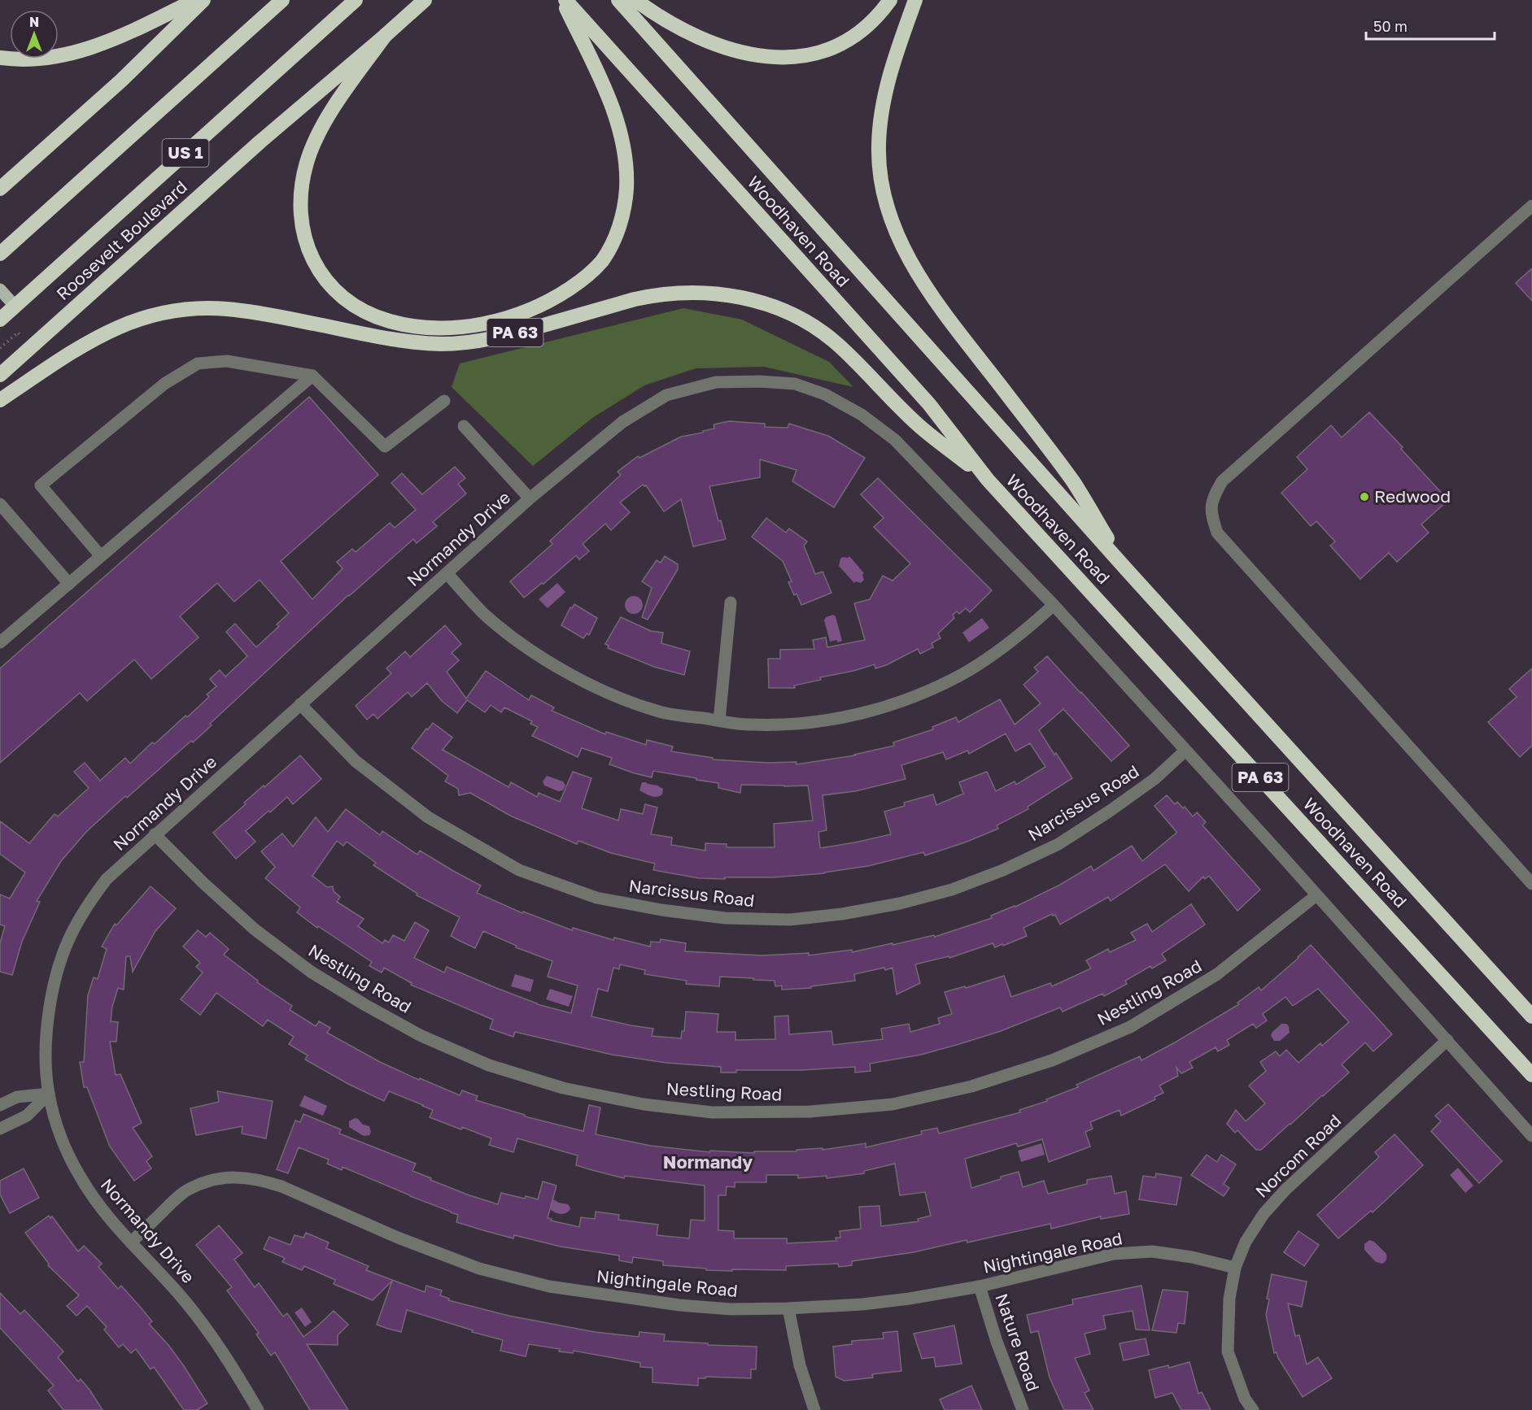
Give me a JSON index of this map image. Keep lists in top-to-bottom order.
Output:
{
  "streets": {
    "highway": [
      "US 1",
      "Woodhaven Road",
      "Roosevelt Boulevard",
      "PA 63"
    ],
    "street": [
      "Normandy Drive",
      "Narcissus Road",
      "Nestling Road",
      "Norcom Road",
      "Nightingale Road",
      "Nature Road"
    ]
  },
  "crossings": [
    ["Woodhaven Road", "PA 63"],
    ["Normandy Drive", "Narcissus Road"],
    ["Normandy Drive", "Nestling Road"],
    ["Normandy Drive", "Nightingale Road"],
    ["Norcom Road", "Nightingale Road"],
    ["Nightingale Road", "Nature Road"]
  ],
  "districts": ["Normandy"],
  "places": ["Redwood"],
  "scale_bar": "50 m",
  "north": "top"
}
